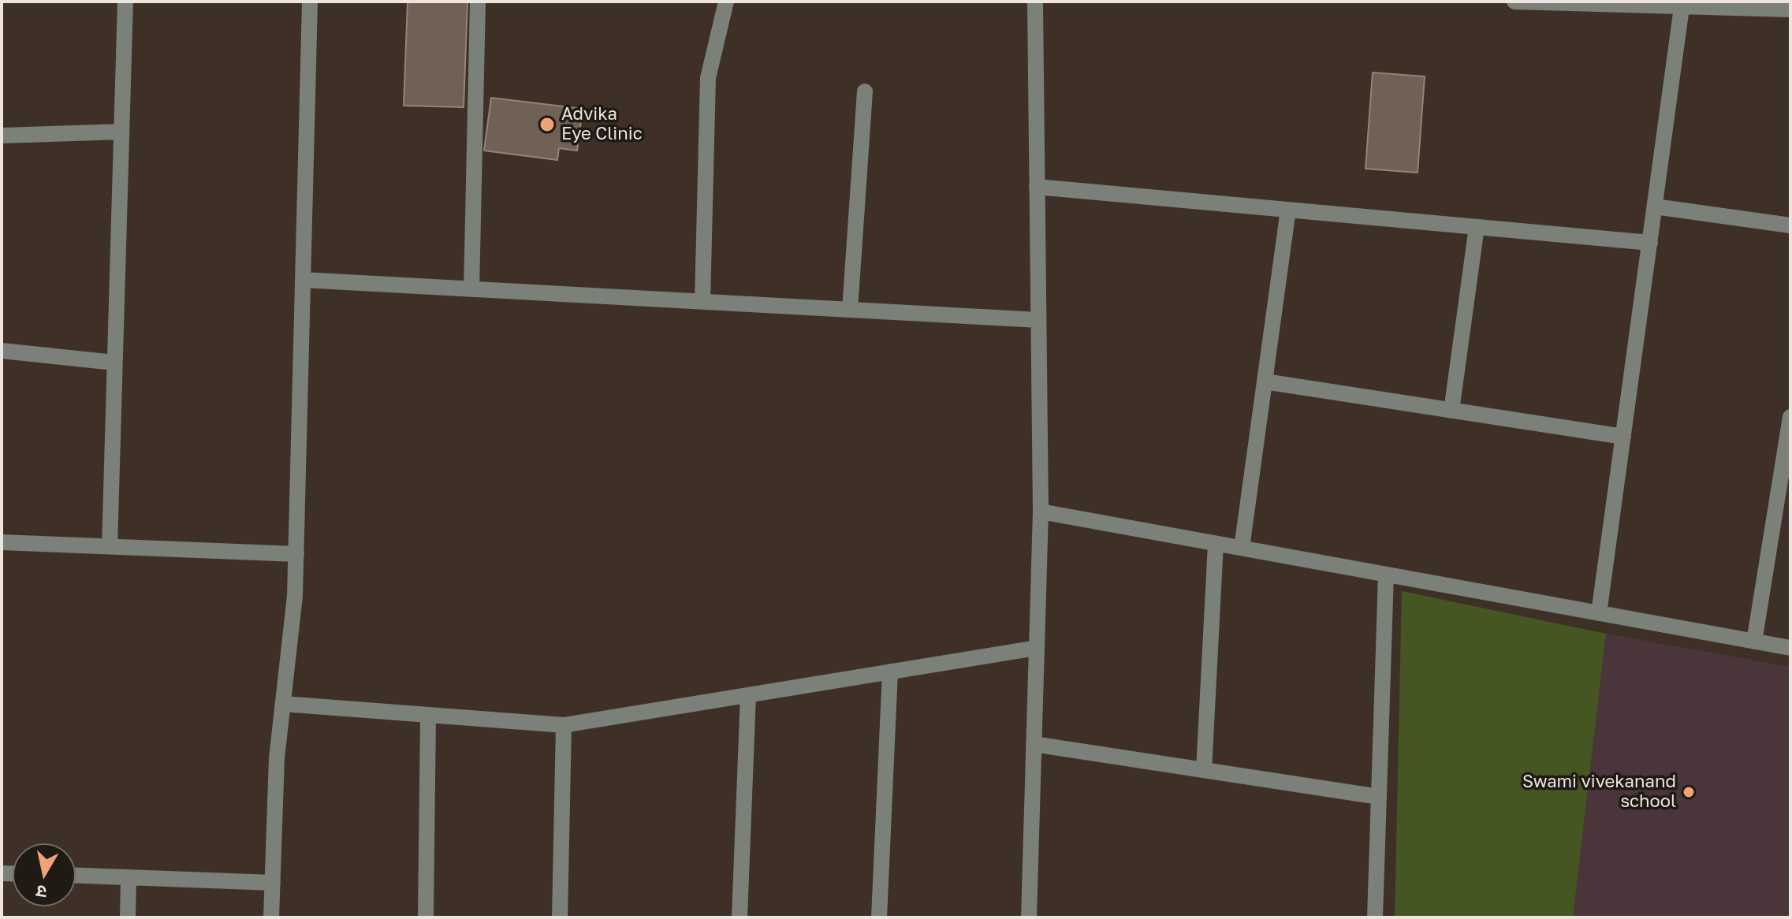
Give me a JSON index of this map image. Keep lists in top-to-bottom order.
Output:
{
  "places": ["Advika Eye Clinic", "Swami vivekanand school"],
  "north": "bottom"
}
